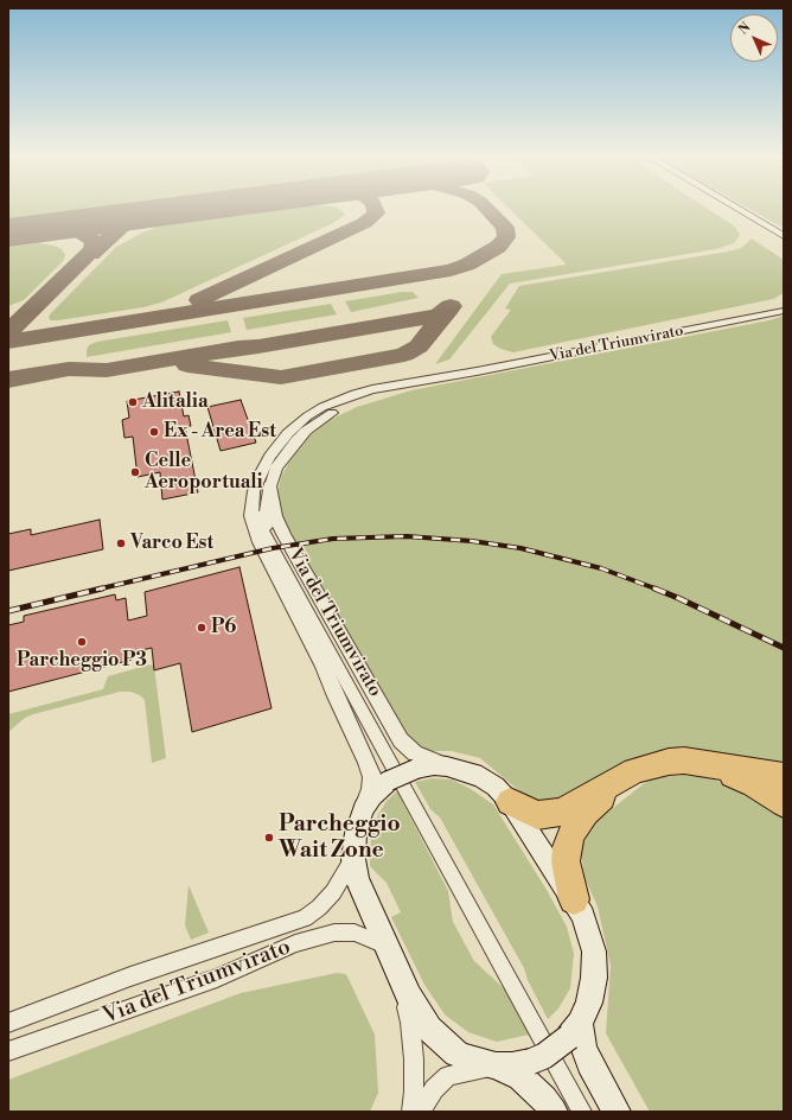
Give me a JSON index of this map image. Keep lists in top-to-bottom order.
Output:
{
  "streets": {
    "main road": ["Via del Triumvirato"]
  },
  "places": [
    "Alitalia",
    "Ex - Area Est",
    "Celle Aeroportuali",
    "Varco Est",
    "P6",
    "Parcheggio P3",
    "Parcheggio Wait Zone"
  ],
  "north": "top left"
}
